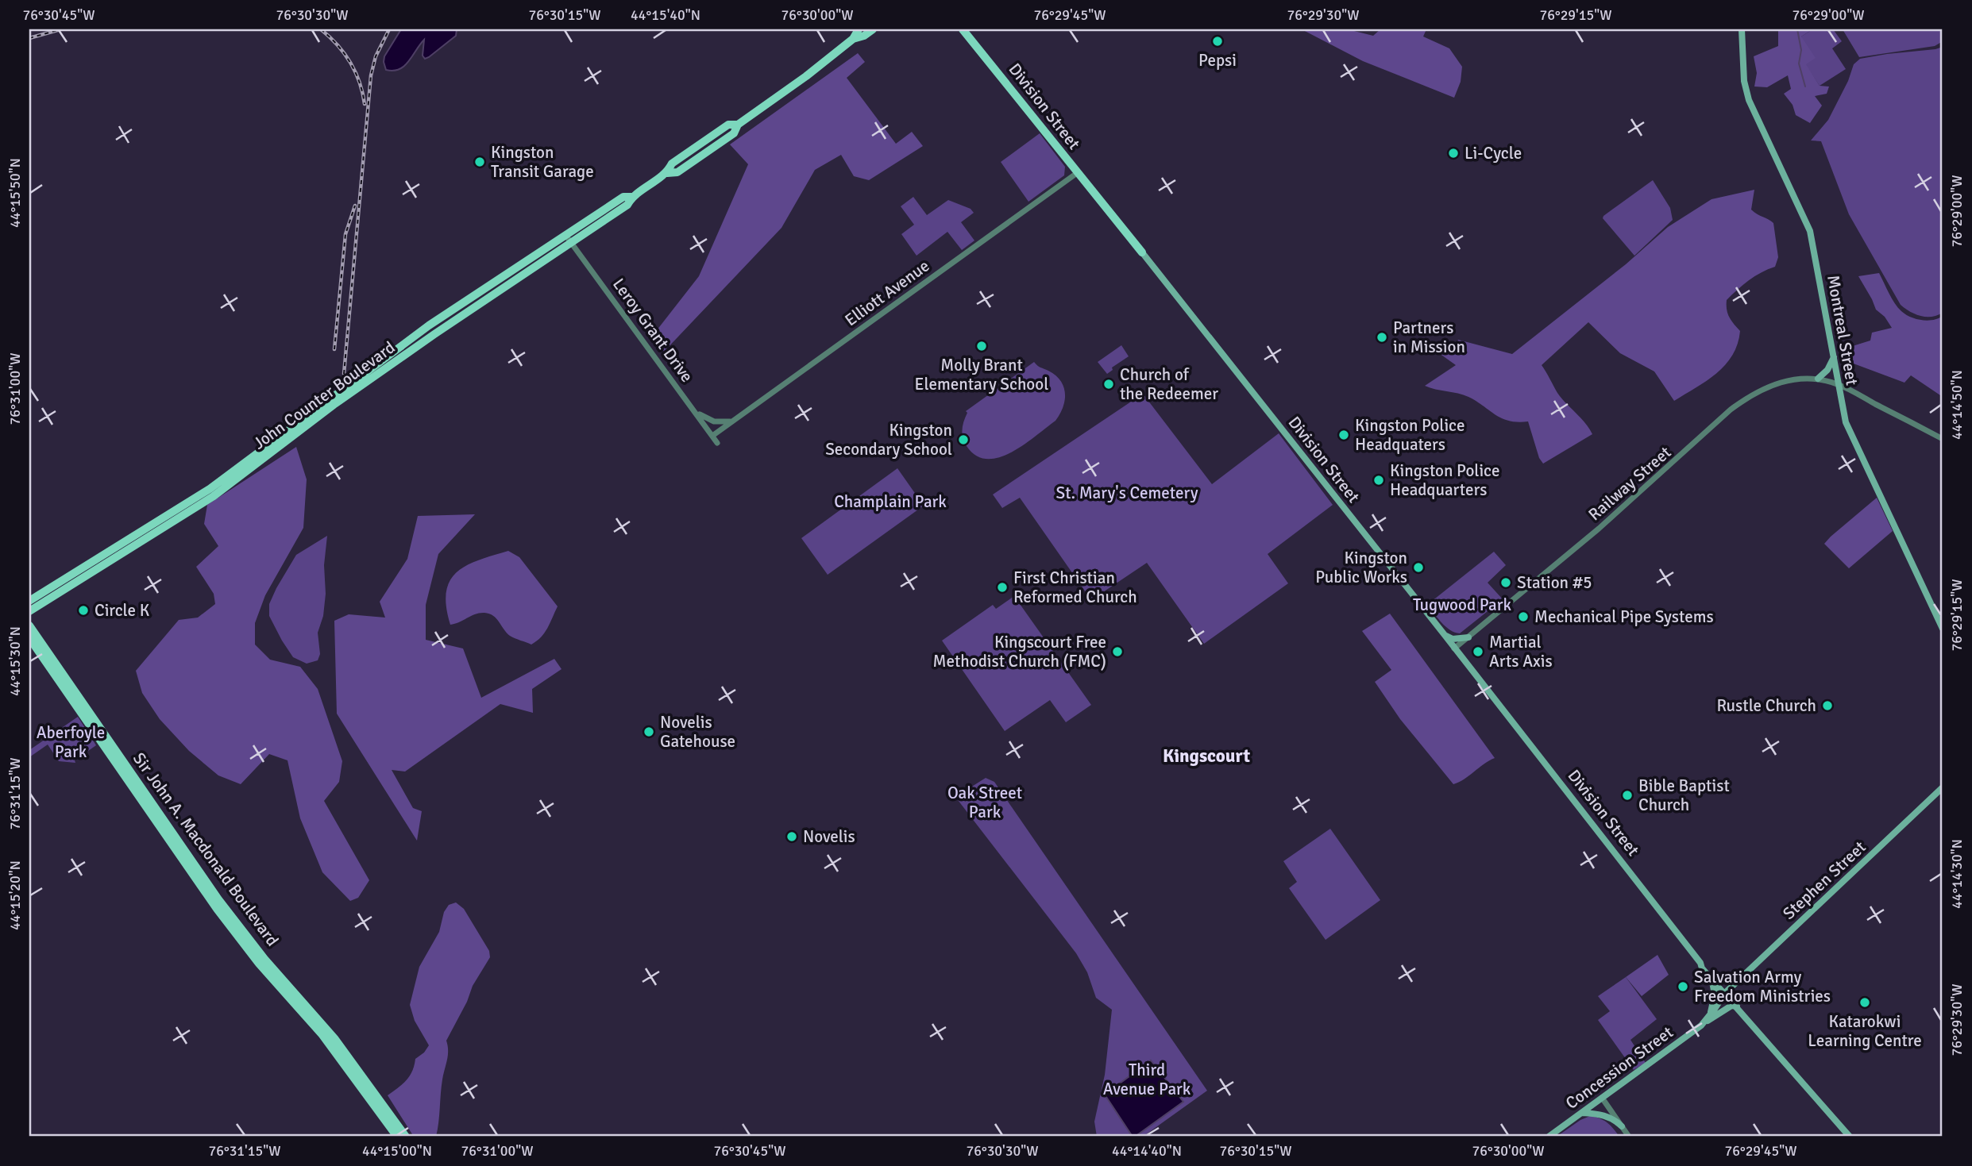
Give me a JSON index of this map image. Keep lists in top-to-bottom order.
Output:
{
  "streets": {
    "main road": [
      "Division Street",
      "Montreal Street",
      "John Counter Boulevard",
      "Sir John A. Macdonald Boulevard",
      "Stephen Street",
      "Concession Street"
    ],
    "street": ["Elliott Avenue", "Leroy Grant Drive", "Railway Street"]
  },
  "crossings": [
    ["Division Street", "Elliott Avenue"],
    ["Division Street", "Railway Street"],
    ["Division Street", "Stephen Street"],
    ["Division Street", "Concession Street"],
    ["Elliott Avenue", "Leroy Grant Drive"],
    ["Leroy Grant Drive", "John Counter Boulevard"],
    ["Montreal Street", "Railway Street"],
    ["Stephen Street", "Concession Street"]
  ],
  "districts": ["Kingscourt"],
  "parks": [
    "St. Mary's Cemetery",
    "Champlain Park",
    "Tugwood Park",
    "Aberfoyle Park",
    "Oak Street Park",
    "Third Avenue Park"
  ],
  "places": [
    "Pepsi",
    "Li-Cycle",
    "Kingston Transit Garage",
    "Partners in Mission",
    "Molly Brant Elementary School",
    "Church of the Redeemer",
    "Kingston Police Headquaters",
    "Kingston Secondary School",
    "Kingston Police Headquarters",
    "Kingston Public Works",
    "Station #5",
    "First Christian Reformed Church",
    "Circle K",
    "Mechanical Pipe Systems",
    "Kingscourt Free Methodist Church (FMC)",
    "Martial Arts Axis",
    "Rustle Church",
    "Novelis Gatehouse",
    "Bible Baptist Church",
    "Novelis",
    "Salvation Army Freedom Ministries",
    "Katarokwi Learning Centre"
  ],
  "coordinates": [
    "76°30'45\"W",
    "76°30'30\"W",
    "76°30'15\"W",
    "44°15'40\"N",
    "76°30'00\"W",
    "76°29'45\"W",
    "76°29'30\"W",
    "76°29'15\"W",
    "76°29'00\"W",
    "44°15'50\"N",
    "76°31'00\"W",
    "44°14'50\"N",
    "44°15'30\"N",
    "76°31'15\"W",
    "44°14'30\"N",
    "44°15'20\"N",
    "44°15'00\"N",
    "44°14'40\"N"
  ]
}
